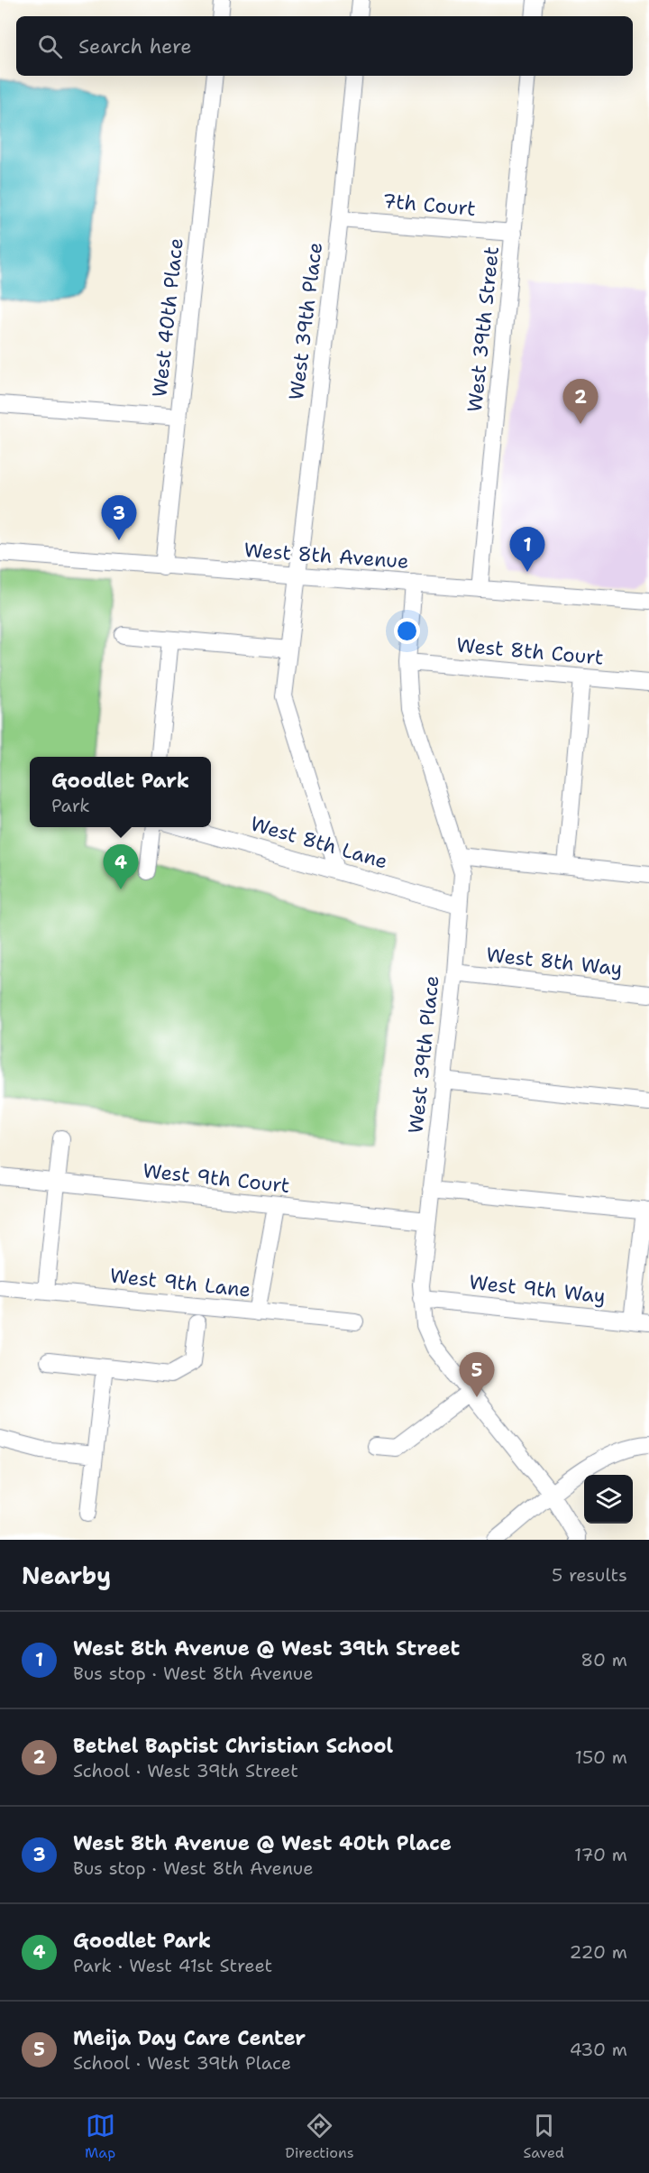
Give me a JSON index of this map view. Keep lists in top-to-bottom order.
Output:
{
  "streets": {
    "street": [
      "7th Court",
      "West 40th Place",
      "West 39th Place",
      "West 39th Street",
      "West 8th Avenue",
      "West 8th Court",
      "West 8th Lane",
      "West 8th Way",
      "West 9th Court",
      "West 9th Lane",
      "West 9th Way"
    ]
  },
  "crossings": [
    ["7th Court", "West 39th Place"],
    ["7th Court", "West 39th Street"],
    ["West 40th Place", "West 8th Avenue"],
    ["West 39th Place", "West 8th Avenue"],
    ["West 39th Place", "West 8th Court"],
    ["West 39th Place", "West 8th Lane"],
    ["West 39th Place", "West 8th Way"],
    ["West 39th Place", "West 9th Court"],
    ["West 39th Place", "West 9th Way"],
    ["West 39th Street", "West 8th Avenue"]
  ],
  "page": {
    "search": "Search here",
    "pins": [
      "2",
      "3",
      "1",
      "4",
      "5"
    ],
    "popup": ["Goodlet Park", "Park"],
    "heading": ["Nearby", "5 results"],
    "list": [
      {
        "mark": "1",
        "name": "West 8th Avenue @ West 39th Street",
        "note": "Bus stop · West 8th Avenue",
        "value": "80 m"
      },
      {
        "mark": "2",
        "name": "Bethel Baptist Christian School",
        "note": "School · West 39th Street",
        "value": "150 m"
      },
      {
        "mark": "3",
        "name": "West 8th Avenue @ West 40th Place",
        "note": "Bus stop · West 8th Avenue",
        "value": "170 m"
      },
      {
        "mark": "4",
        "name": "Goodlet Park",
        "note": "Park · West 41st Street",
        "value": "220 m"
      },
      {
        "mark": "5",
        "name": "Meija Day Care Center",
        "note": "School · West 39th Place",
        "value": "430 m"
      }
    ],
    "nav": ["Map", "Directions", "Saved"]
  }
}
